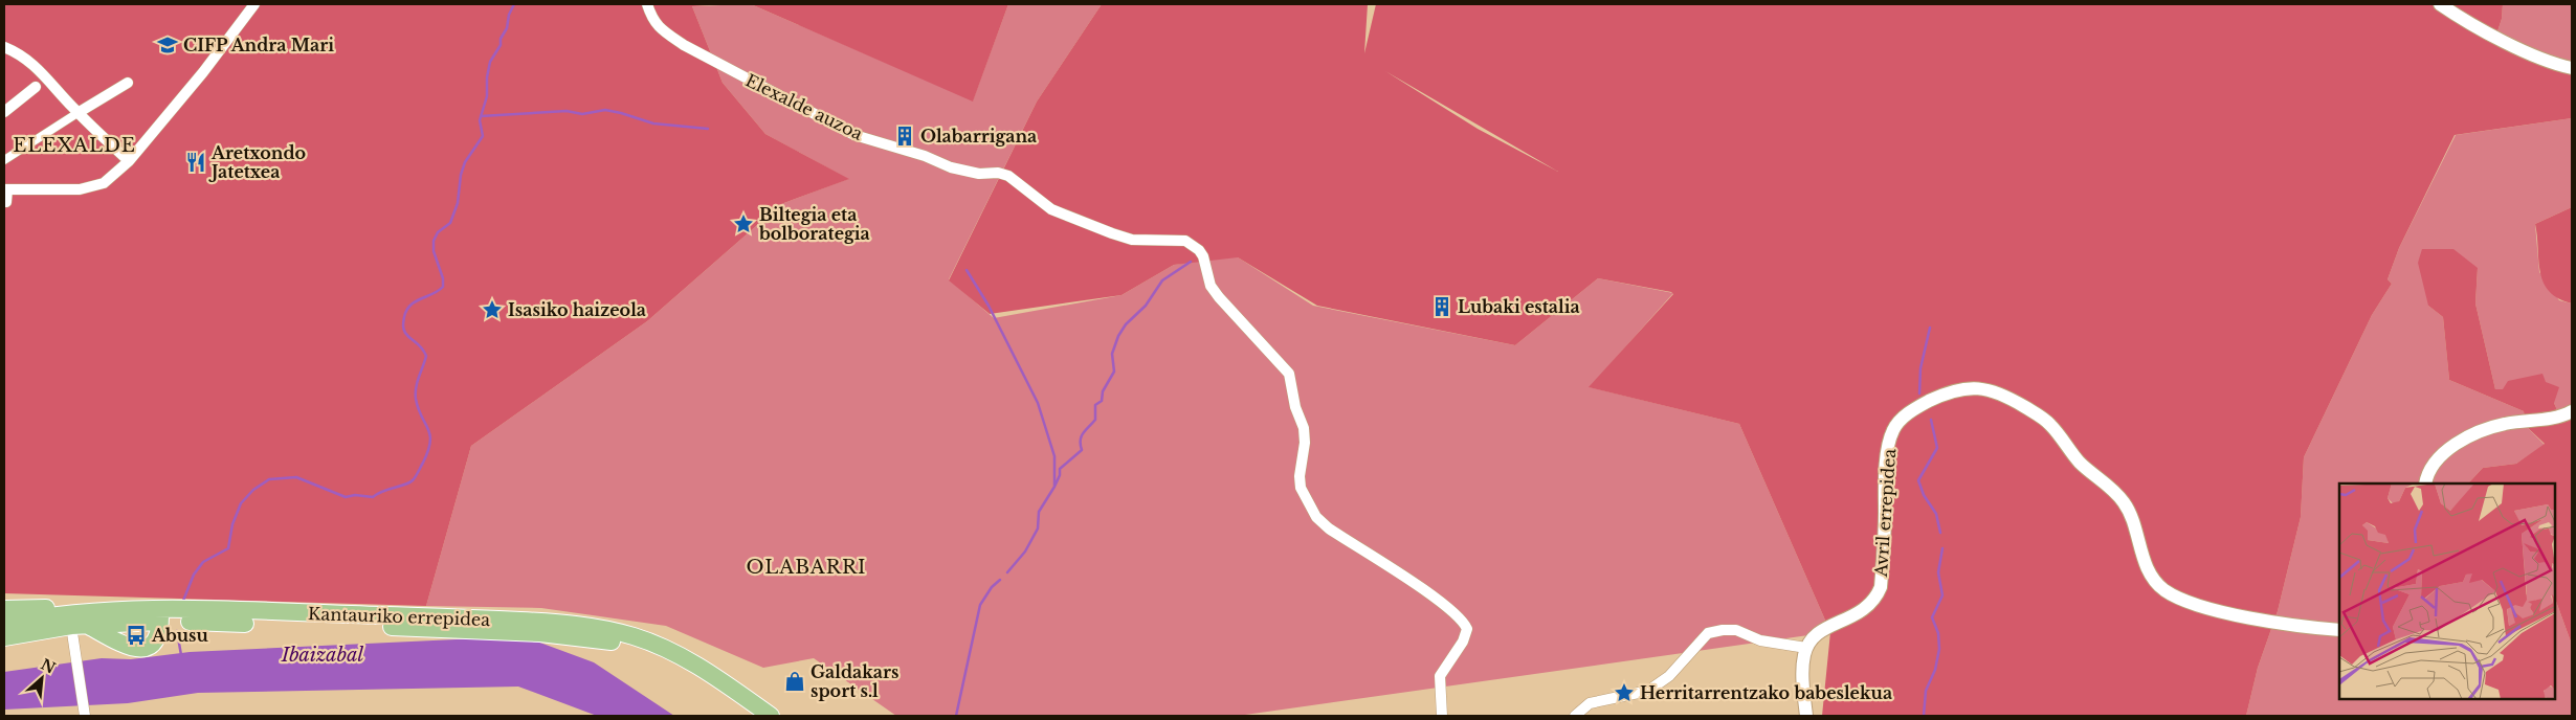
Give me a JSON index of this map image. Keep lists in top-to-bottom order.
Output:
{
  "streets": {
    "highway": ["Kantauriko errepidea"],
    "street": ["Elexalde auzoa", "Avril errepidea"]
  },
  "districts": ["ELEXALDE", "OLABARRI"],
  "water": ["Ibaizabal"],
  "places": {
    "school or university": ["CIFP Andra Mari"],
    "building": ["Olabarrigana", "Lubaki estalia"],
    "restaurant": ["Aretxondo Jatetxea"],
    "place": ["Biltegia eta bolborategia", "Isasiko haizeola", "Herritarrentzako babeslekua"],
    "bus stop": ["Abusu"],
    "shop": ["Galdakars sport s.l"]
  },
  "north": "top right"
}
